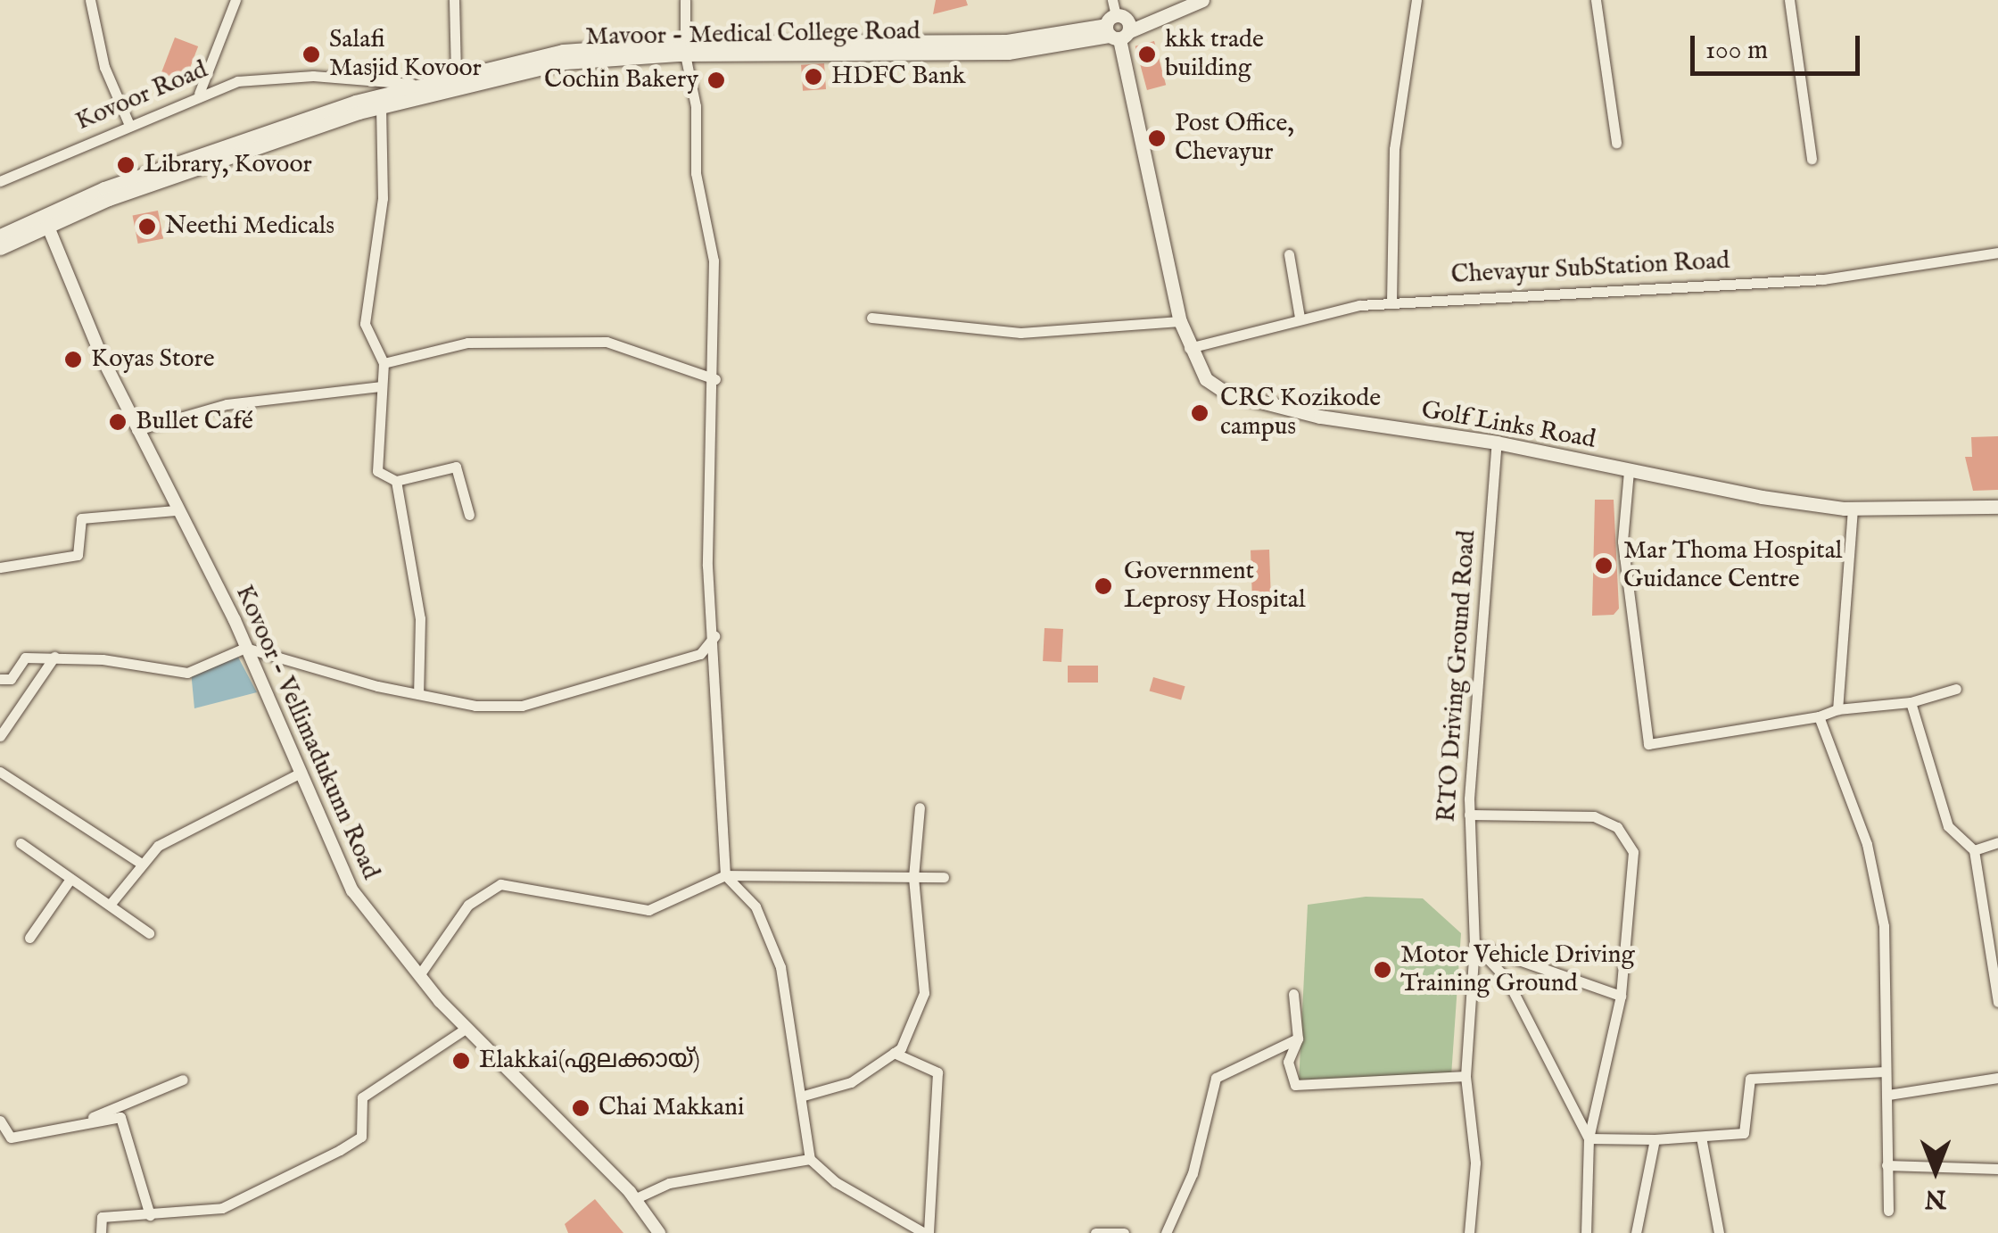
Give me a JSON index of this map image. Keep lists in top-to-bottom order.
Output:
{
  "streets": {
    "main road": ["Mavoor - Medical College Road", "Golf Links Road"],
    "street": [
      "Kovoor Road",
      "Chevayur SubStation Road",
      "RTO Driving Ground Road",
      "Kovoor - Vellimadukunn Road"
    ]
  },
  "crossings": [
    ["Mavoor - Medical College Road", "Golf Links Road"],
    ["Mavoor - Medical College Road", "Kovoor - Vellimadukunn Road"],
    ["Chevayur SubStation Road", "Golf Links Road"],
    ["Golf Links Road", "RTO Driving Ground Road"]
  ],
  "places": [
    "Salafi Masjid Kovoor",
    "kkk trade building",
    "HDFC Bank",
    "Cochin Bakery",
    "Post Office, Chevayur",
    "Library, Kovoor",
    "Neethi Medicals",
    "Koyas Store",
    "CRC Kozikode campus",
    "Bullet Café",
    "Mar Thoma Hospital Guidance Centre",
    "Government Leprosy Hospital",
    "Motor Vehicle Driving Training Ground",
    "Elakkai(ഏലക്കായ്)",
    "Chai Makkani"
  ],
  "scale_bar": "100 m",
  "north": "bottom"
}
